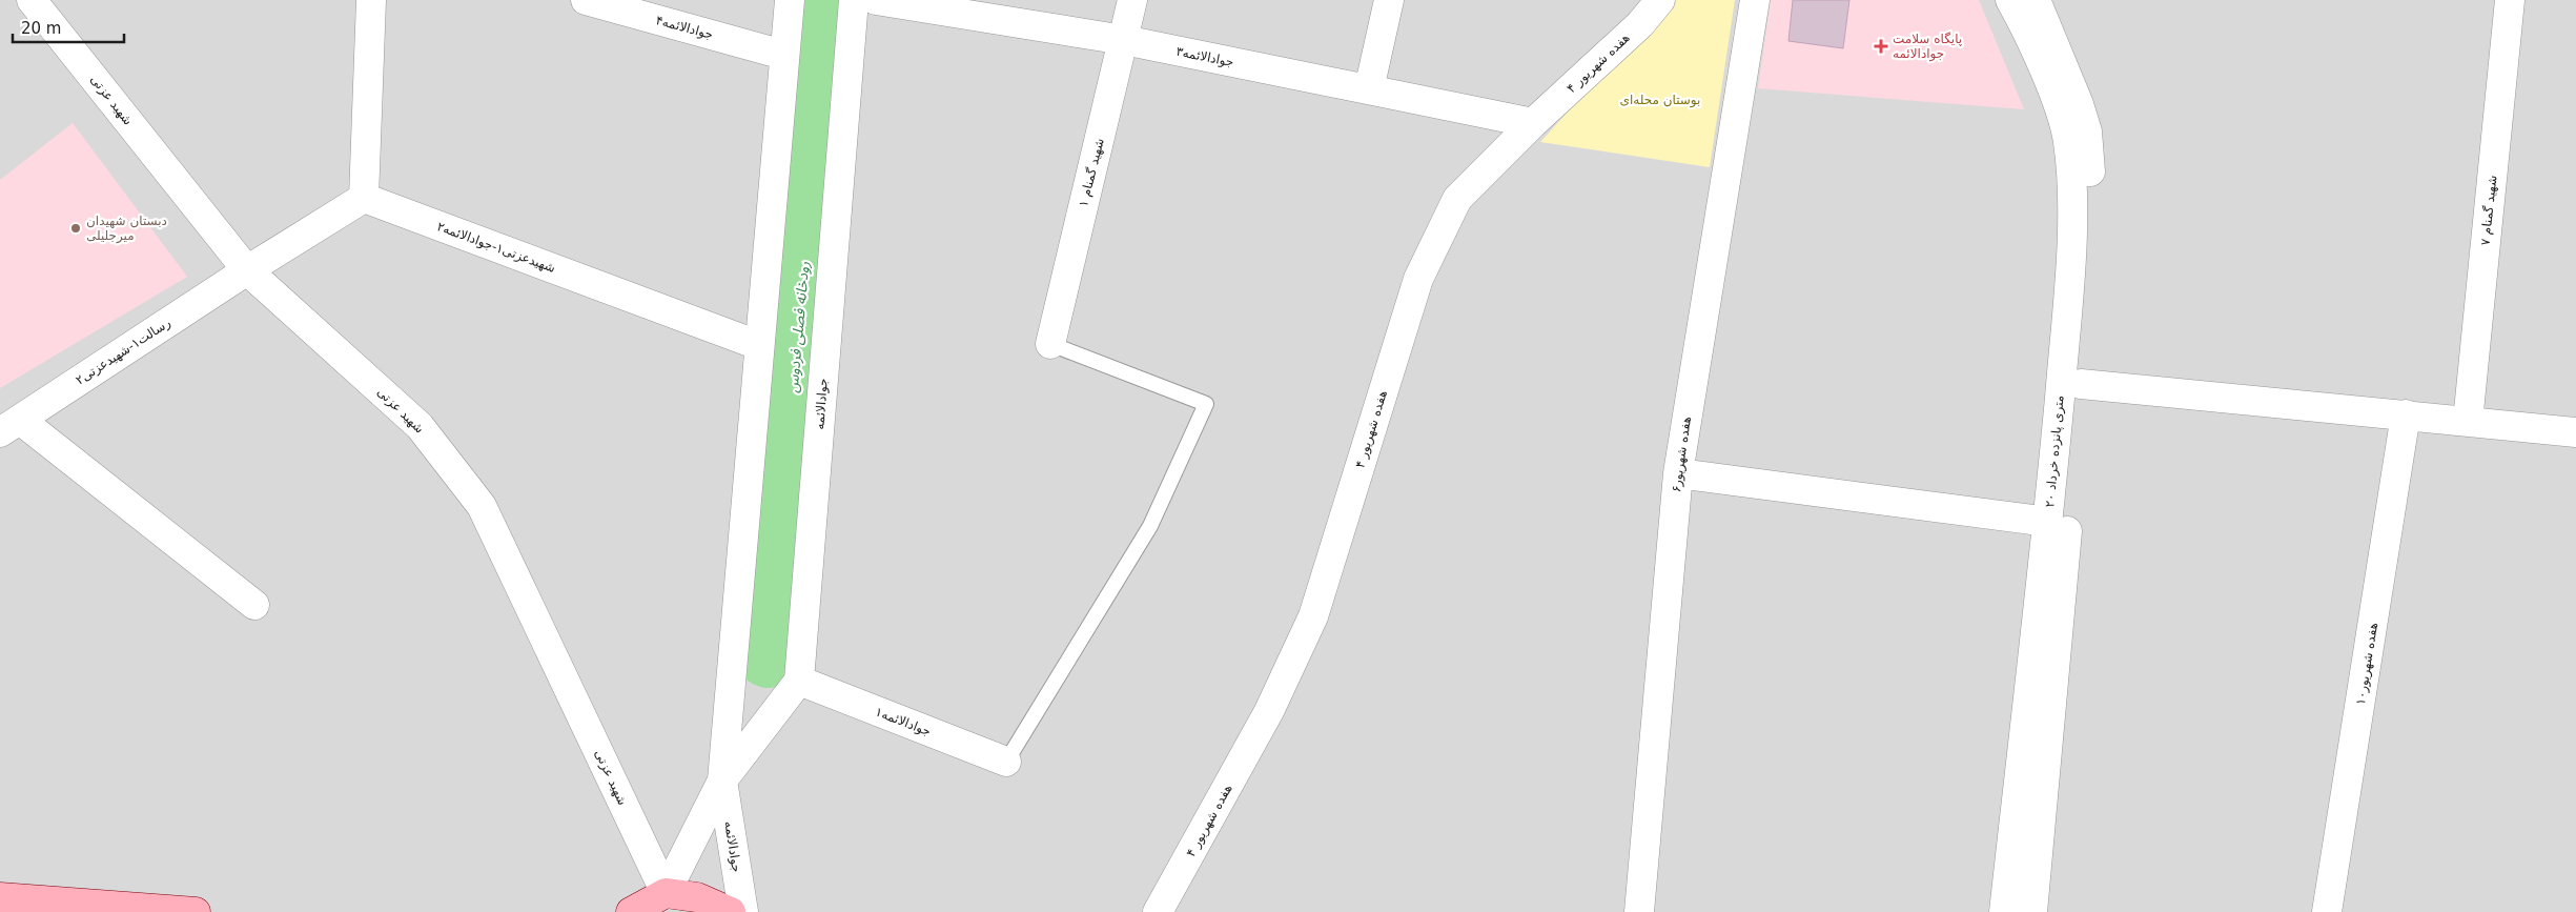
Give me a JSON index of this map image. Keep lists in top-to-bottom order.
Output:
{
  "streets": {
    "street": [
      "جوادالائمه۴",
      "جوادالائمه۳",
      "هفده شهریور ۴",
      "شهید عزتی",
      "شهید گمنام ۱",
      "شهید گمنام ۷",
      "شهیدعزتی۱-جوادالائمه۲",
      "رسالت۱-شهیدعزتی۲",
      "جوادالائمه",
      "۲۰ متری پانزده خرداد",
      "هفده شهریور۶",
      "هفده شهریور۱۰",
      "جوادالائمه۱"
    ]
  },
  "crossings": [
    ["جوادالائمه۴", "جوادالائمه"],
    ["جوادالائمه۳", "هفده شهریور ۴"],
    ["جوادالائمه۳", "شهید گمنام ۱"],
    ["شهید عزتی", "رسالت۱-شهیدعزتی۲"],
    ["شهید عزتی", "جوادالائمه"],
    ["شهیدعزتی۱-جوادالائمه۲", "جوادالائمه"],
    ["جوادالائمه", "جوادالائمه۱"]
  ],
  "water": ["رودخانه فصلی فردوس"],
  "parks": ["بوستان محله‌ای"],
  "places": {
    "health": ["پایگاه سلامت جوادالائمه"],
    "other": ["دبستان شهیدان میرجلیلی"]
  },
  "scale_bar": "20 m"
}
